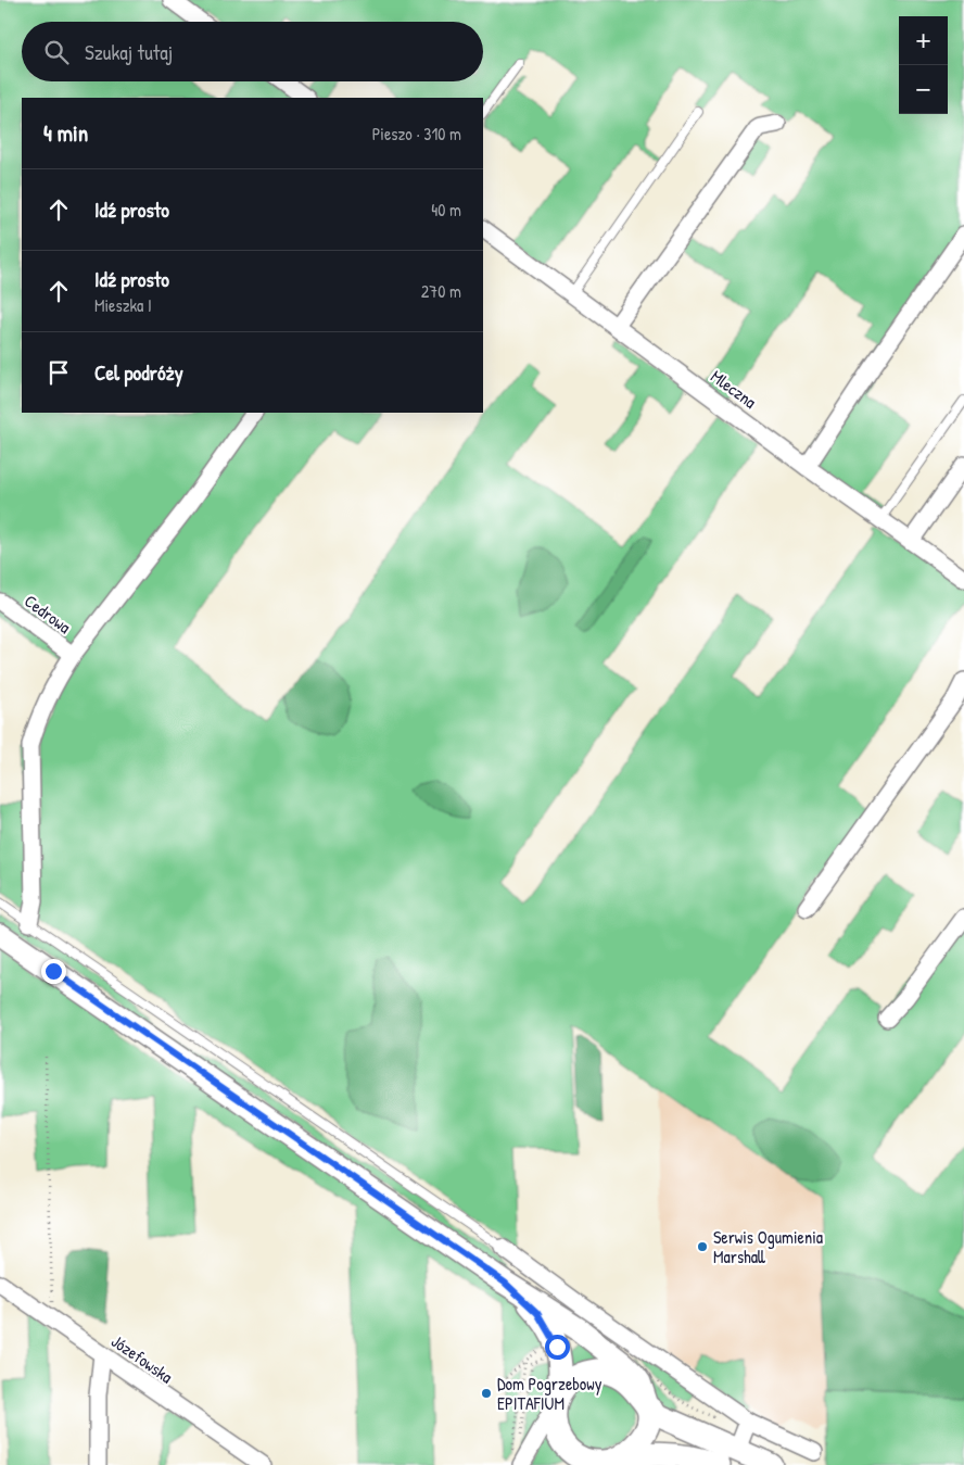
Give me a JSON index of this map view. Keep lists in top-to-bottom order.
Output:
{
  "streets": {
    "street": ["Mleczna", "Cedrowa", "Józefowska"]
  },
  "places": ["Serwis Ogumienia Marshall", "Dom Pogrzebowy EPITAFIUM"],
  "page": {
    "map_buttons": ["+", "−"],
    "search": "Szukaj tutaj",
    "heading": ["4 min", "Pieszo · 310 m"],
    "list": [
      ["Idź prosto", "40 m"],
      ["Idź prosto", "Mieszka I", "270 m"],
      "Cel podróży"
    ]
  }
}
